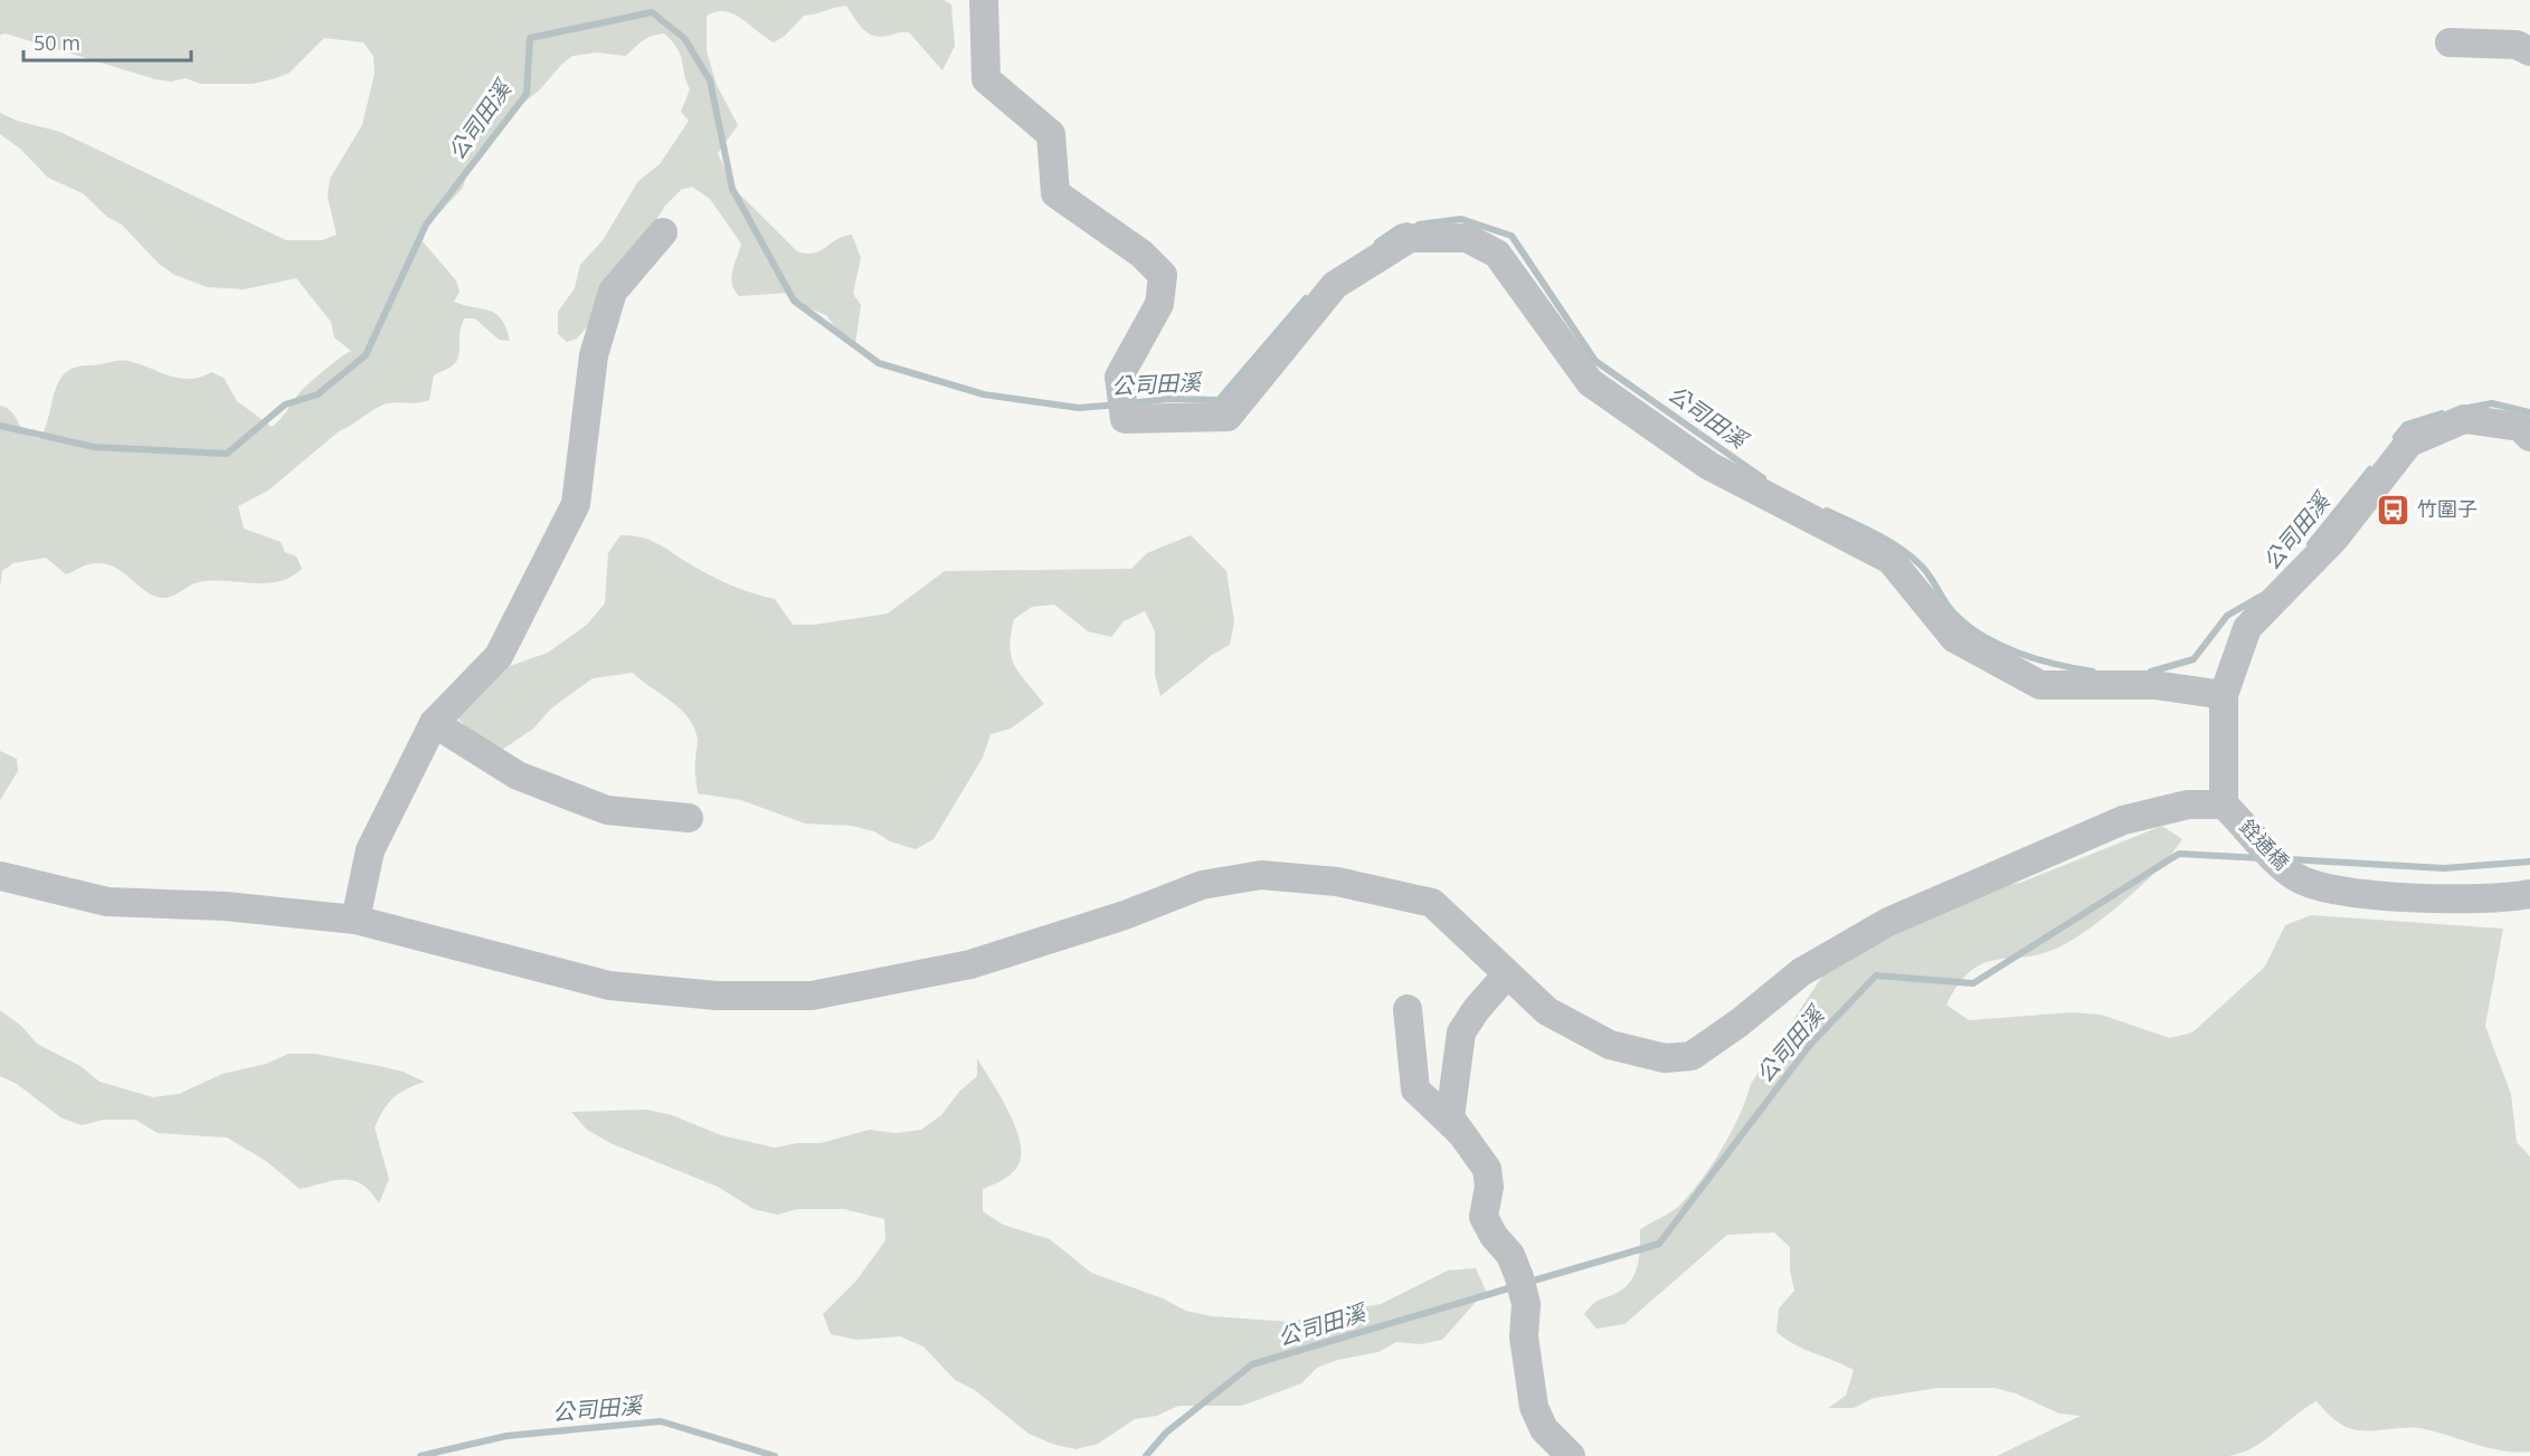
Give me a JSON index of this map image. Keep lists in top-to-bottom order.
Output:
{
  "streets": {
    "street": ["銓通橋"]
  },
  "water": ["公司田溪"],
  "places": {
    "bus stop": ["竹圍子"]
  },
  "scale_bar": "50 m"
}
